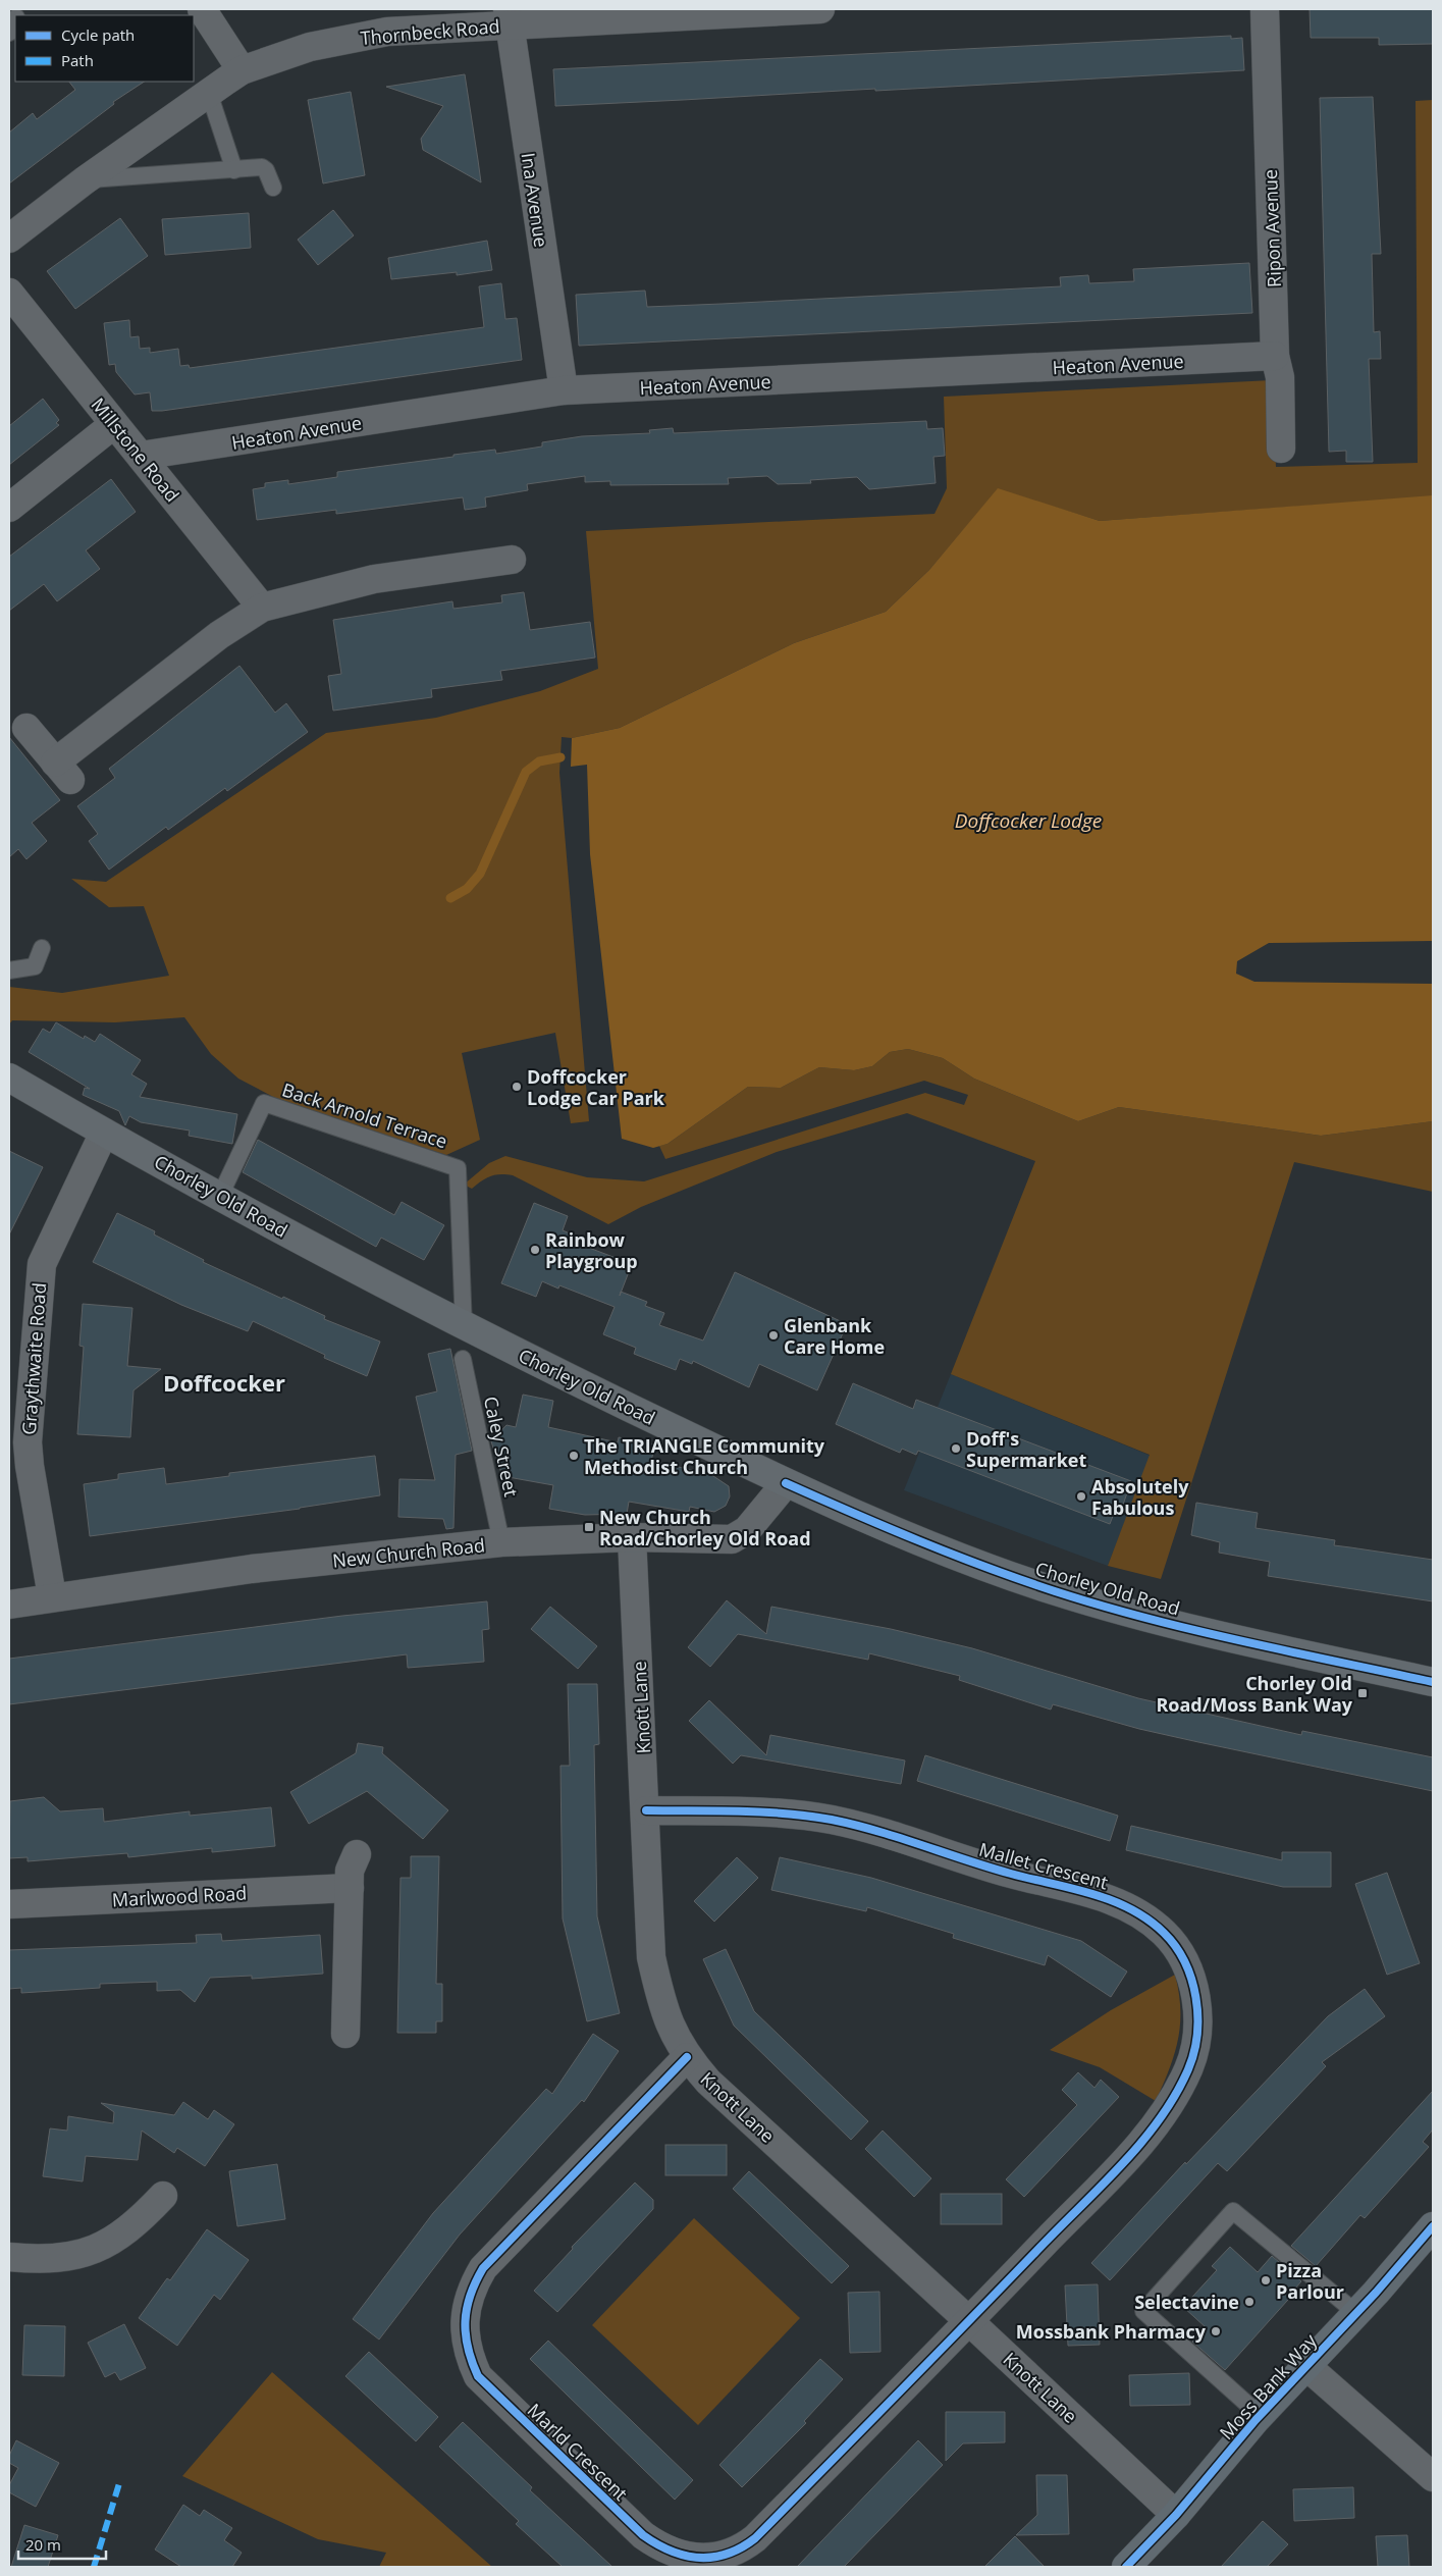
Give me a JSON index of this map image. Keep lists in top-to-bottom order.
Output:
{
  "streets": {
    "highway": ["Moss Bank Way"],
    "main road": ["Chorley Old Road"],
    "street": [
      "Thornbeck Road",
      "Ina Avenue",
      "Ripon Avenue",
      "Heaton Avenue",
      "Millstone Road",
      "Graythwaite Road",
      "New Church Road",
      "Knott Lane",
      "Mallet Crescent",
      "Marlwood Road",
      "Marld Crescent"
    ],
    "lane": ["Back Arnold Terrace", "Caley Street"]
  },
  "crossings": [
    ["Thornbeck Road", "Ina Avenue"],
    ["Ina Avenue", "Heaton Avenue"],
    ["Ripon Avenue", "Heaton Avenue"],
    ["Heaton Avenue", "Millstone Road"],
    ["Back Arnold Terrace", "Chorley Old Road"],
    ["Chorley Old Road", "Graythwaite Road"],
    ["Chorley Old Road", "New Church Road"],
    ["Graythwaite Road", "New Church Road"],
    ["Caley Street", "New Church Road"],
    ["New Church Road", "Knott Lane"],
    ["Knott Lane", "Mallet Crescent"],
    ["Knott Lane", "Moss Bank Way"],
    ["Knott Lane", "Marld Crescent"],
    ["Mallet Crescent", "Marld Crescent"]
  ],
  "districts": ["Doffcocker"],
  "water": ["Doffcocker Lodge"],
  "places": {
    "other": [
      "Doffcocker Lodge Car Park",
      "Rainbow Playgroup",
      "Glenbank Care Home",
      "Doff's Supermarket",
      "The TRIANGLE Community Methodist Church",
      "Absolutely Fabulous",
      "Pizza Parlour",
      "Selectavine",
      "Mossbank Pharmacy"
    ],
    "transit": ["New Church Road/Chorley Old Road", "Chorley Old Road/Moss Bank Way"]
  },
  "legend": ["Cycle path", "Path"],
  "scale_bar": "20 m"
}
